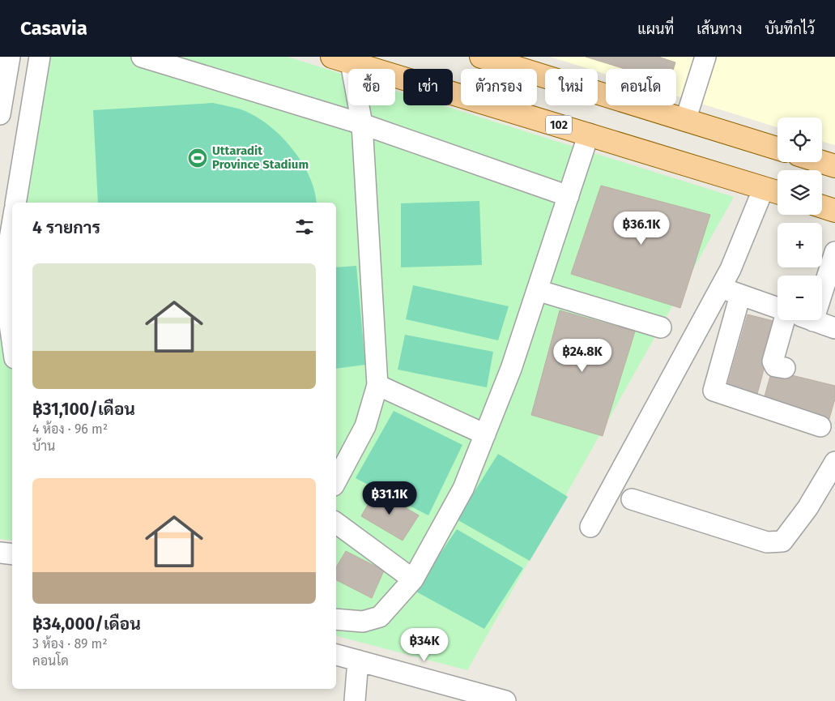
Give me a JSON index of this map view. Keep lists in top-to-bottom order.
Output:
{
  "streets": {
    "main road": ["102"]
  },
  "places": {
    "sports": ["Uttaradit Province Stadium"]
  },
  "page": {
    "header": "Casavia",
    "nav": ["แผนที่", "เส้นทาง", "บันทึกไว้"],
    "chip": [
      "ซื้อ",
      "เช่า",
      "ตัวกรอง",
      "ใหม่",
      "คอนโด"
    ],
    "map_buttons": ["+", "−"],
    "heading": "4 รายการ",
    "price": [
      "฿36.1K",
      "฿24.8K",
      "฿31.1K",
      "฿34K"
    ],
    "list": [
      {
        "name": "฿31,100/เดือน",
        "note": "4 ห้อง · 96 m² · บ้าน"
      },
      {
        "name": "฿34,000/เดือน",
        "note": "3 ห้อง · 89 m² · คอนโด"
      }
    ]
  }
}
